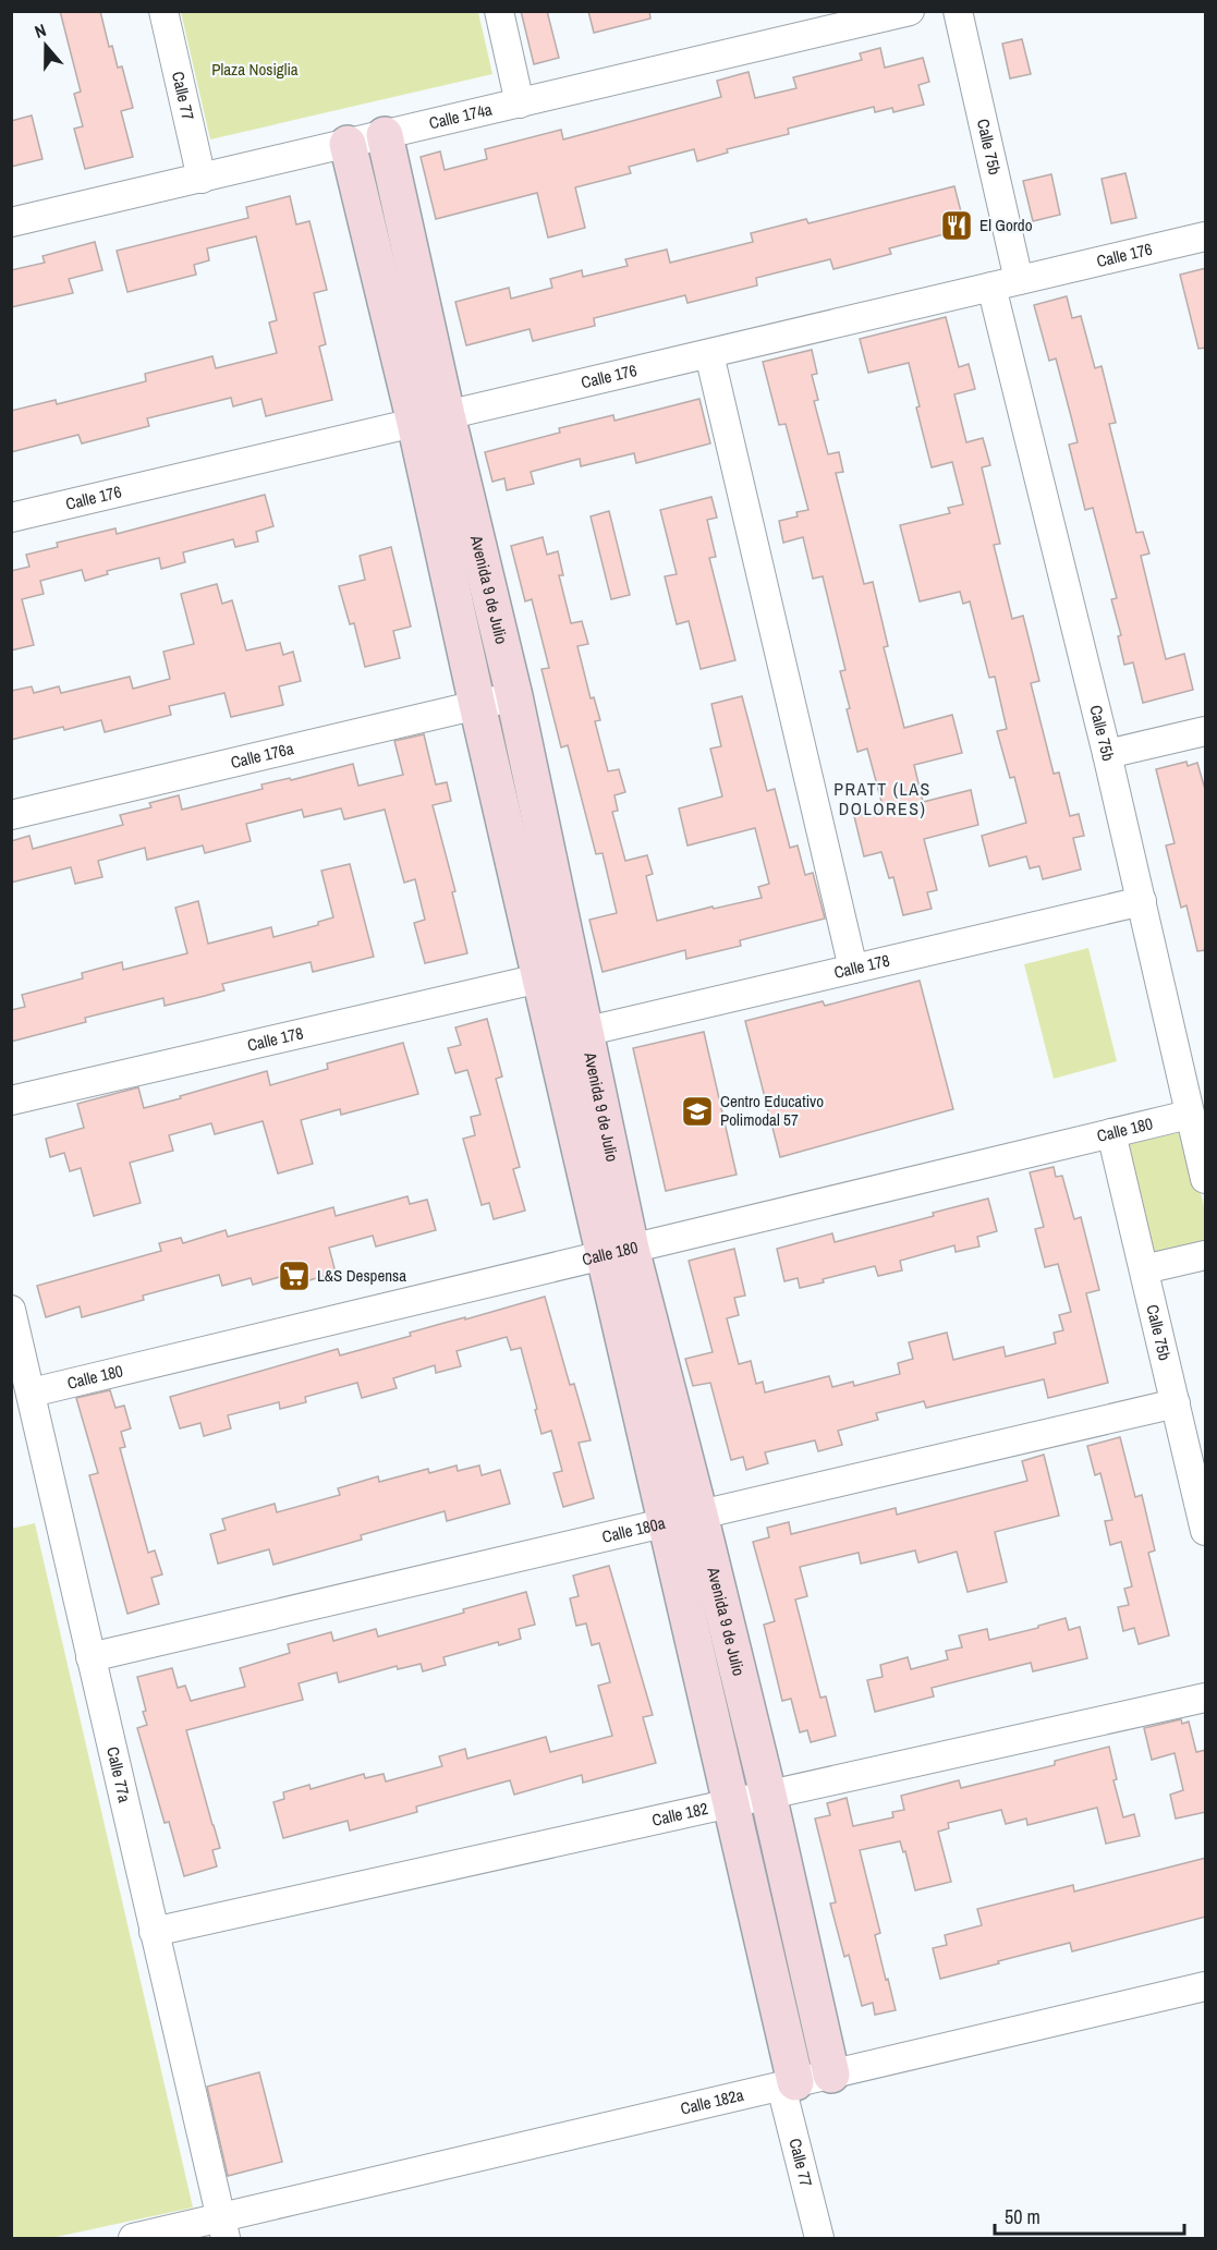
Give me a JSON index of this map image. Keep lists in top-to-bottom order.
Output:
{
  "streets": {
    "main road": ["Avenida 9 de Julio"],
    "street": [
      "Calle 77",
      "Calle 174a",
      "Calle 75b",
      "Calle 176",
      "Calle 176a",
      "Calle 178",
      "Calle 180",
      "Calle 180a",
      "Calle 77a",
      "Calle 182",
      "Calle 182a"
    ]
  },
  "crossings": [
    ["Calle 77", "Calle 174a"],
    ["Calle 77", "Avenida 9 de Julio"],
    ["Calle 77", "Calle 182a"],
    ["Calle 174a", "Avenida 9 de Julio"],
    ["Calle 75b", "Calle 176"],
    ["Calle 75b", "Calle 178"],
    ["Calle 75b", "Calle 180"],
    ["Calle 75b", "Calle 180a"],
    ["Calle 176", "Avenida 9 de Julio"],
    ["Avenida 9 de Julio", "Calle 176a"],
    ["Avenida 9 de Julio", "Calle 178"],
    ["Avenida 9 de Julio", "Calle 180"],
    ["Avenida 9 de Julio", "Calle 180a"],
    ["Avenida 9 de Julio", "Calle 182"],
    ["Avenida 9 de Julio", "Calle 182a"],
    ["Calle 180", "Calle 77a"],
    ["Calle 180a", "Calle 77a"],
    ["Calle 77a", "Calle 182"],
    ["Calle 77a", "Calle 182a"]
  ],
  "districts": ["PRATT (LAS DOLORES)"],
  "parks": ["Plaza Nosiglia"],
  "places": {
    "restaurant": ["El Gordo"],
    "school or university": ["Centro Educativo Polimodal 57"],
    "supermarket": ["L&S Despensa"]
  },
  "scale_bar": "50 m",
  "north": "top"
}
